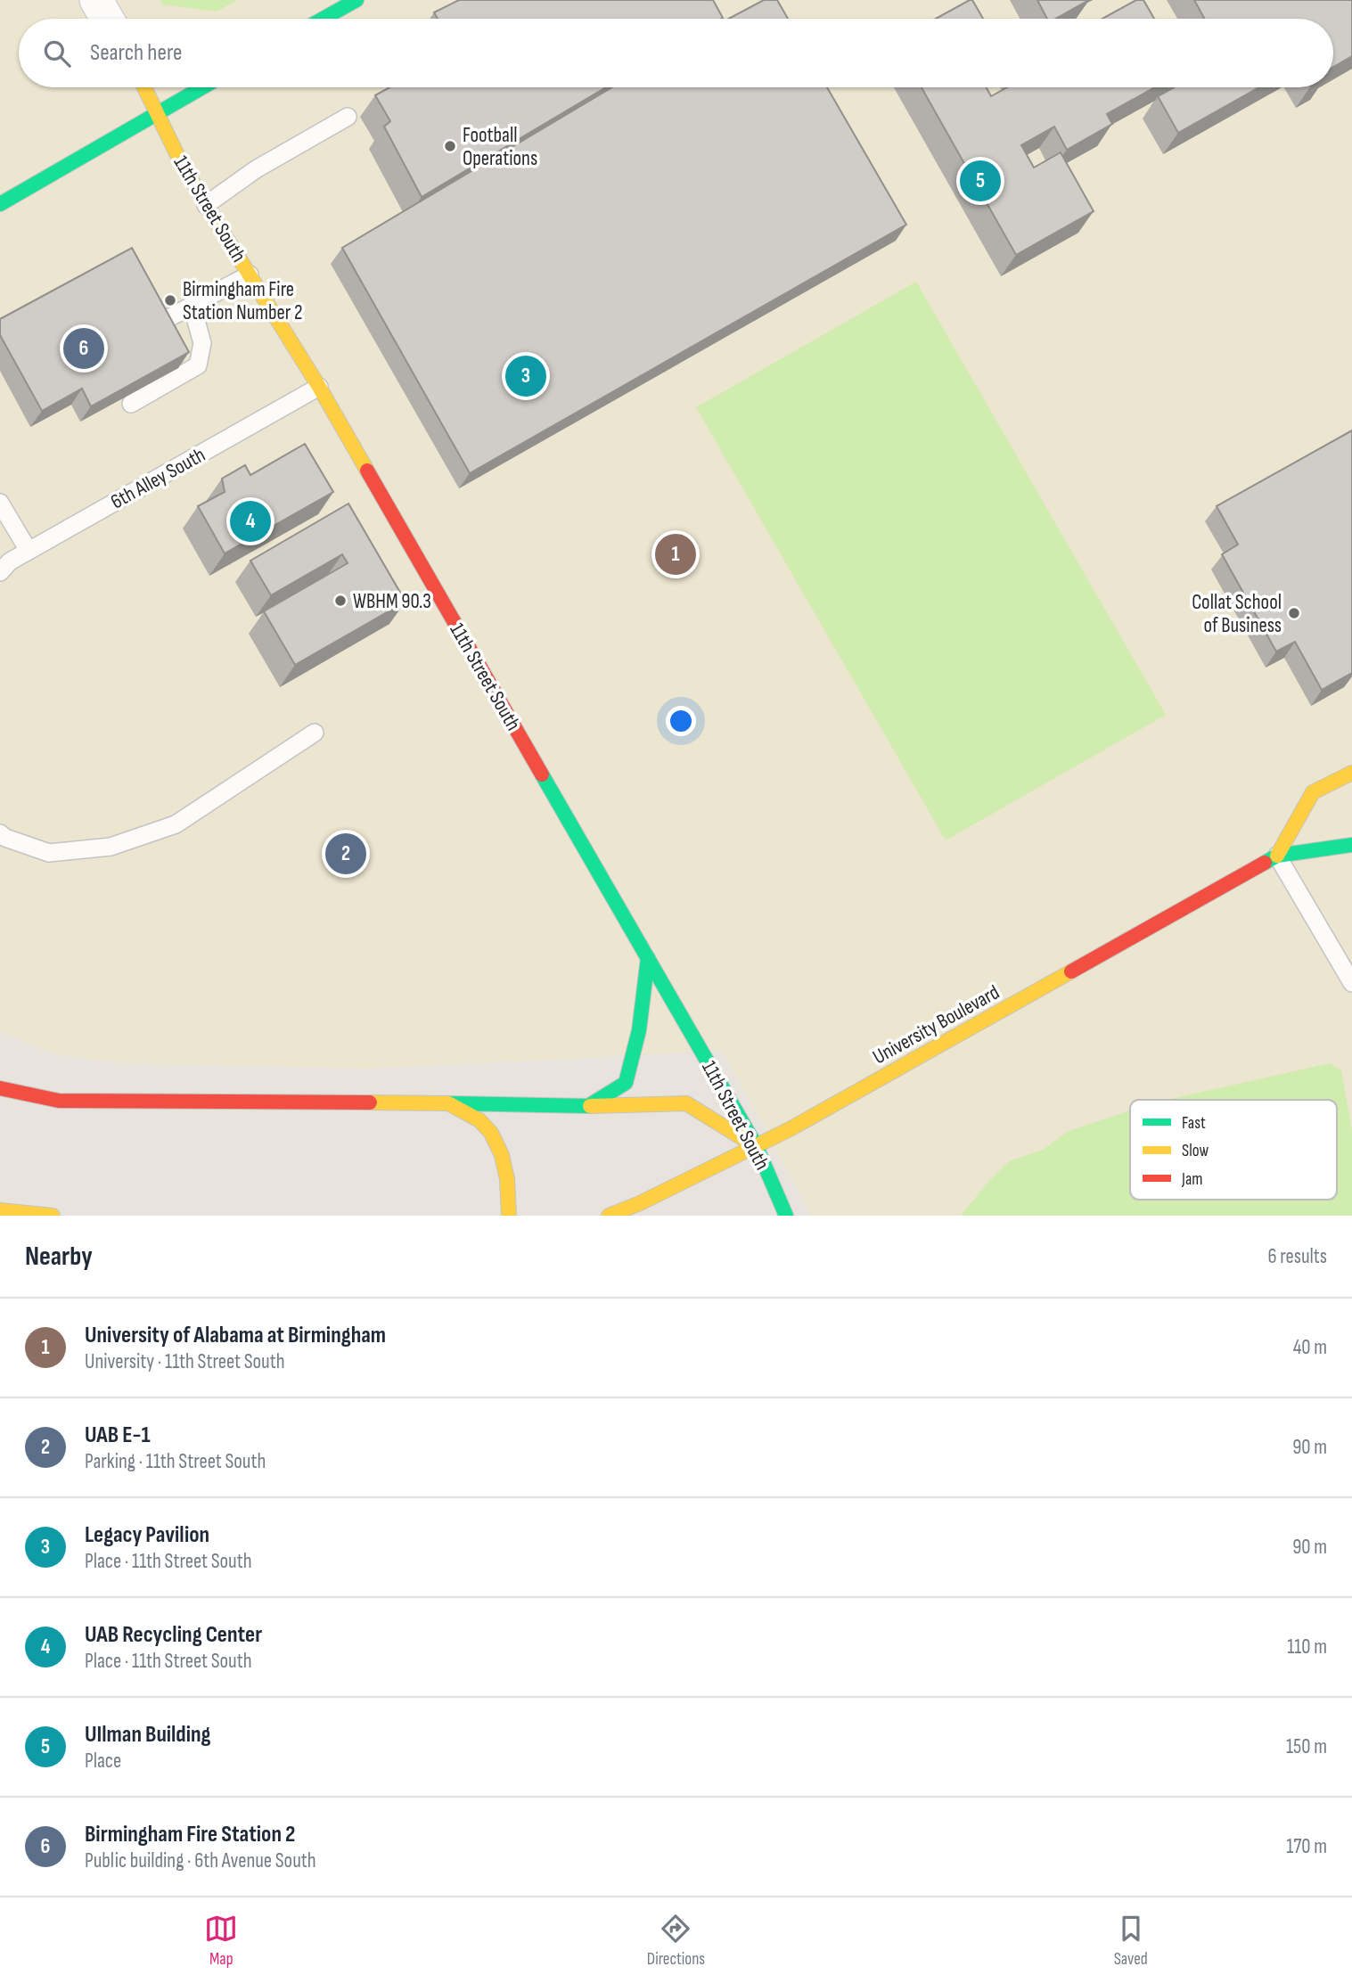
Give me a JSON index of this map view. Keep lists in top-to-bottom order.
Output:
{
  "streets": {
    "main road": ["11th Street South", "University Boulevard"],
    "lane": ["6th Alley South"]
  },
  "crossings": [
    ["11th Street South", "6th Alley South"],
    ["11th Street South", "University Boulevard"]
  ],
  "places": [
    "Football Operations",
    "Birmingham Fire Station Number 2",
    "WBHM 90.3",
    "Collat School of Business"
  ],
  "legend": ["Fast", "Slow", "Jam"],
  "page": {
    "search": "Search here",
    "pins": [
      "5",
      "6",
      "3",
      "4",
      "1",
      "2"
    ],
    "heading": ["Nearby", "6 results"],
    "list": [
      {
        "mark": "1",
        "name": "University of Alabama at Birmingham",
        "note": "University · 11th Street South",
        "value": "40 m"
      },
      {
        "mark": "2",
        "name": "UAB E-1",
        "note": "Parking · 11th Street South",
        "value": "90 m"
      },
      {
        "mark": "3",
        "name": "Legacy Pavilion",
        "note": "Place · 11th Street South",
        "value": "90 m"
      },
      {
        "mark": "4",
        "name": "UAB Recycling Center",
        "note": "Place · 11th Street South",
        "value": "110 m"
      },
      {
        "mark": "5",
        "name": "UIlman Building",
        "note": "Place",
        "value": "150 m"
      },
      {
        "mark": "6",
        "name": "Birmingham Fire Station 2",
        "note": "Public building · 6th Avenue South",
        "value": "170 m"
      }
    ],
    "nav": ["Map", "Directions", "Saved"]
  }
}
